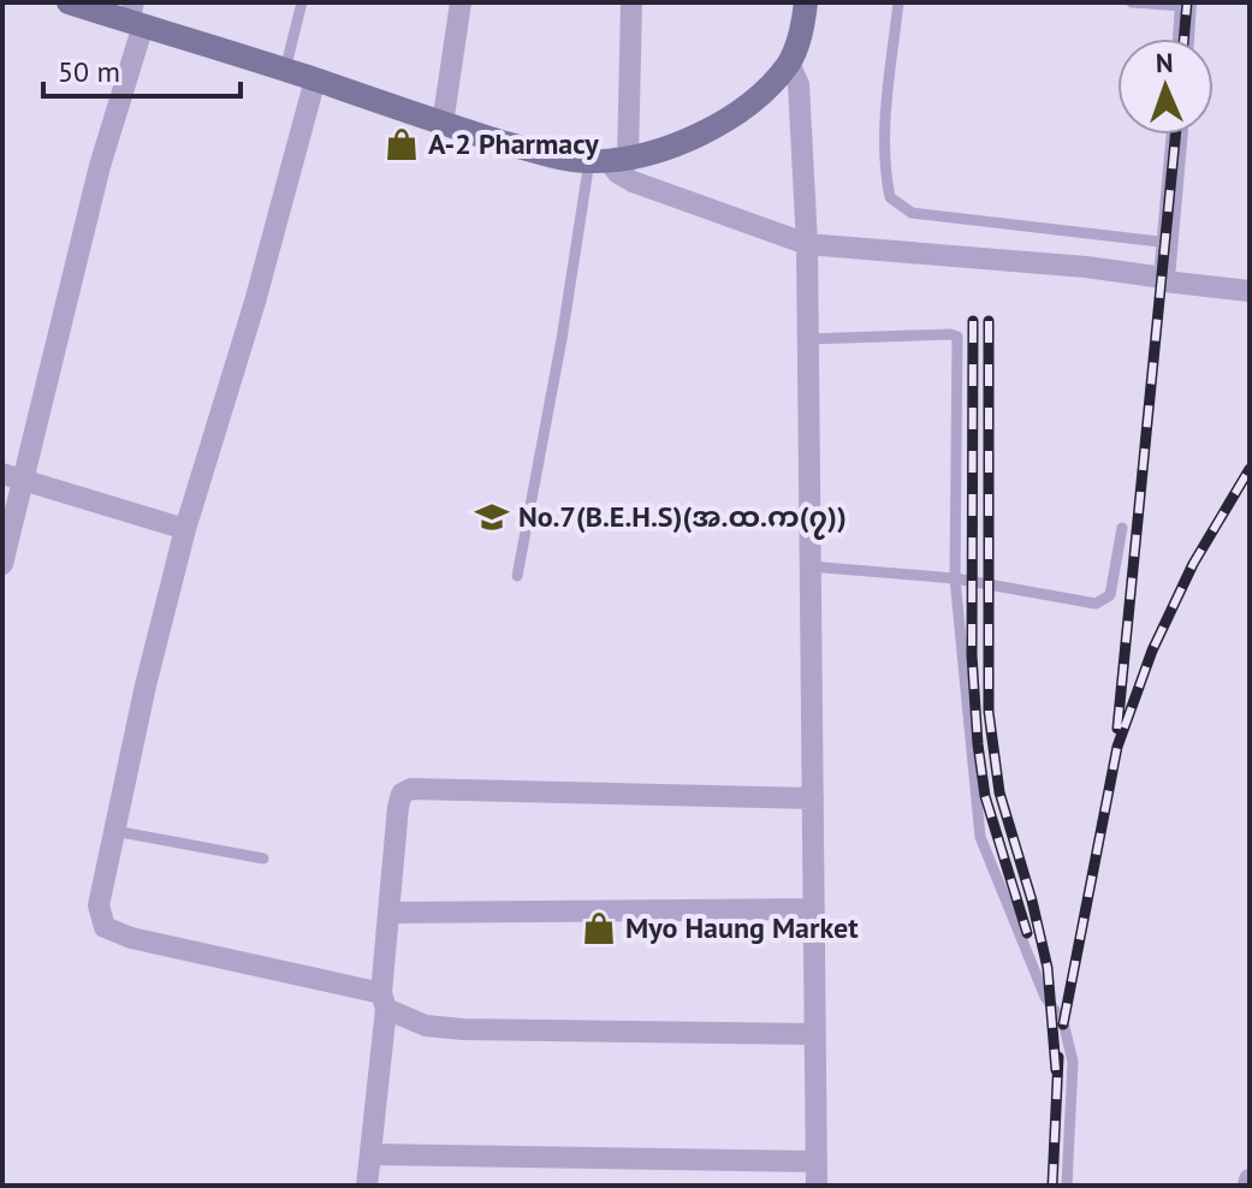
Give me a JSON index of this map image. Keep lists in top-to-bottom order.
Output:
{
  "places": {
    "shop": ["A-2 Pharmacy", "Myo Haung Market"],
    "school or university": ["No.7(B.E.H.S)(အ.ထ.က(၇))"]
  },
  "scale_bar": "50 m",
  "north": "top"
}
